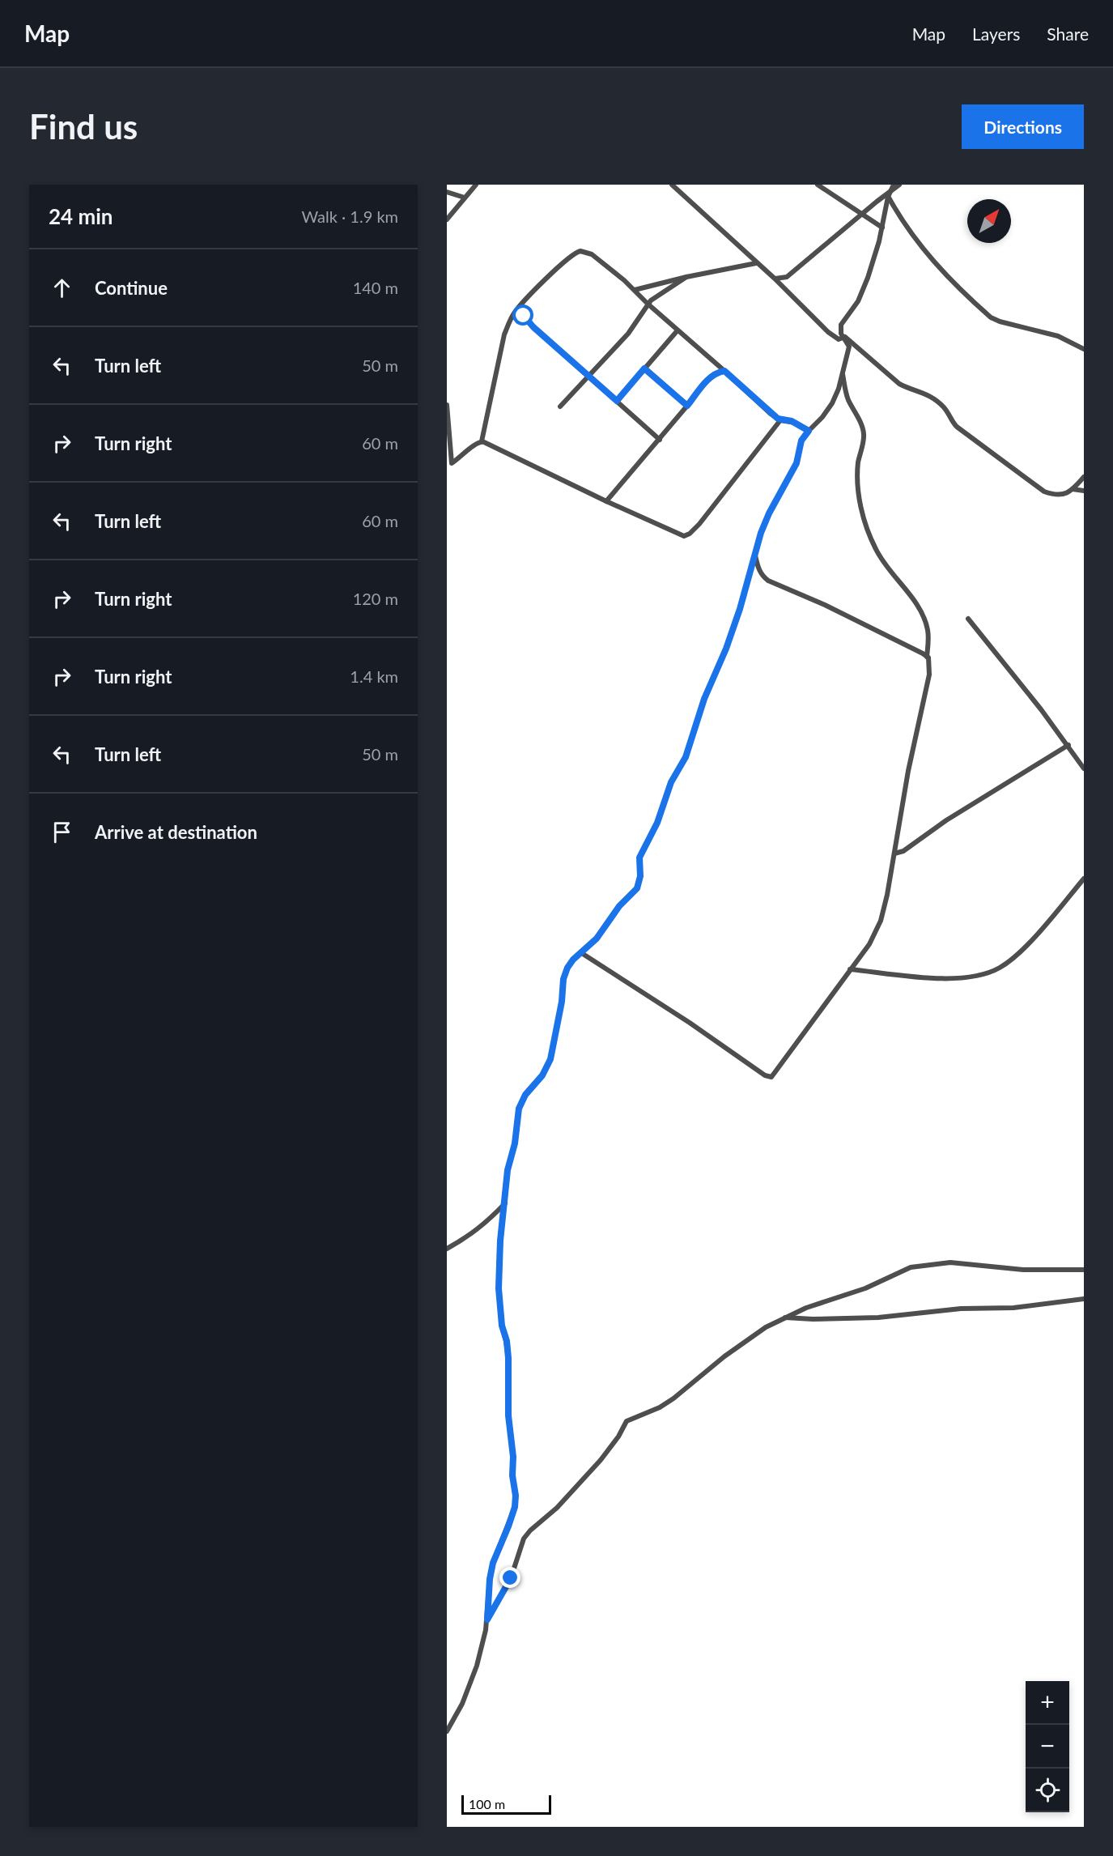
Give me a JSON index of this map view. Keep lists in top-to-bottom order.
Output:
{
  "scale_bar": "100 m",
  "north": "top right",
  "page": {
    "header": "Map",
    "nav": ["Map", "Layers", "Share"],
    "buttons": "Directions",
    "title": "Find us",
    "heading": ["24 min", "Walk · 1.9 km"],
    "list": [
      ["Continue", "140 m"],
      ["Turn left", "50 m"],
      ["Turn right", "60 m"],
      ["Turn left", "60 m"],
      ["Turn right", "120 m"],
      ["Turn right", "1.4 km"],
      ["Turn left", "50 m"],
      "Arrive at destination"
    ],
    "map_buttons": ["+", "−"],
    "scale": "100 m"
  }
}
